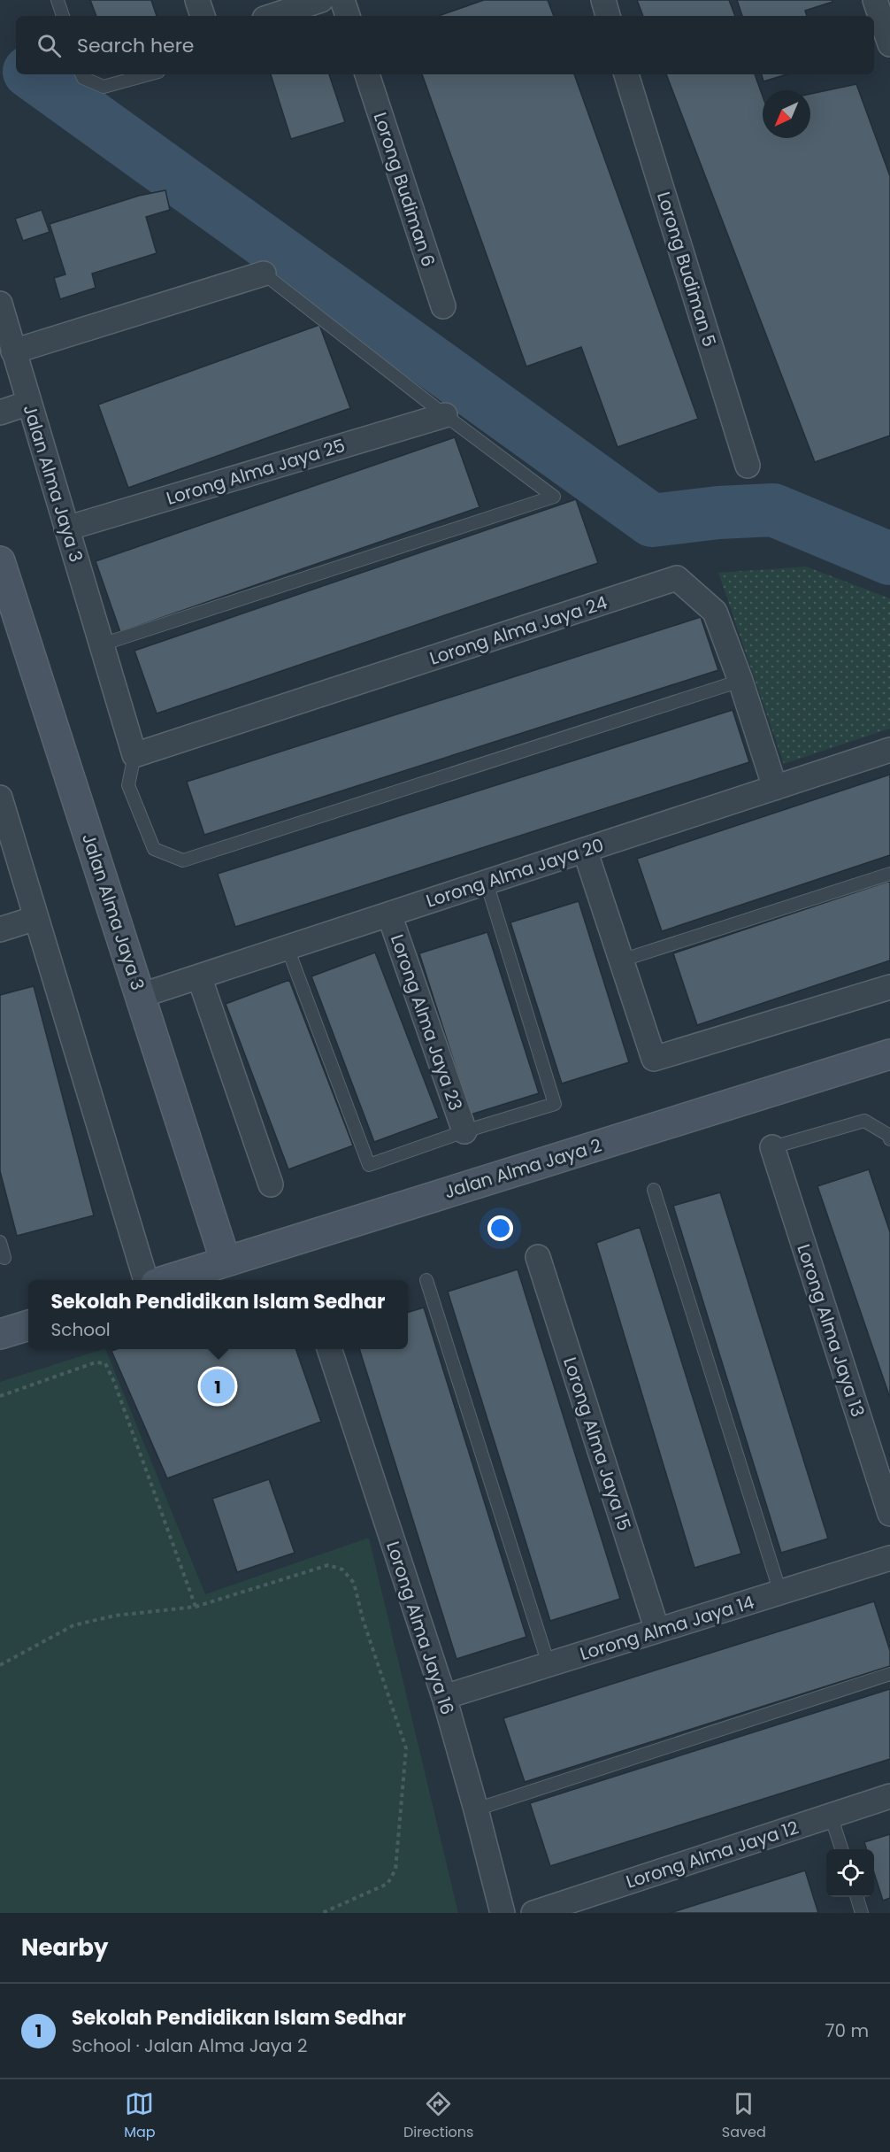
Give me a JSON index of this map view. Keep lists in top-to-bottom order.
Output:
{
  "streets": {
    "street": [
      "Lorong Budiman 6",
      "Lorong Budiman 5",
      "Lorong Alma Jaya 25",
      "Jalan Alma Jaya 3",
      "Lorong Alma Jaya 24",
      "Lorong Alma Jaya 20",
      "Lorong Alma Jaya 23",
      "Jalan Alma Jaya 2",
      "Lorong Alma Jaya 13",
      "Lorong Alma Jaya 15",
      "Lorong Alma Jaya 16",
      "Lorong Alma Jaya 14",
      "Lorong Alma Jaya 12"
    ]
  },
  "crossings": [
    ["Lorong Alma Jaya 25", "Jalan Alma Jaya 3"],
    ["Jalan Alma Jaya 3", "Lorong Alma Jaya 24"],
    ["Jalan Alma Jaya 3", "Lorong Alma Jaya 20"],
    ["Jalan Alma Jaya 3", "Jalan Alma Jaya 2"],
    ["Lorong Alma Jaya 24", "Lorong Alma Jaya 20"],
    ["Lorong Alma Jaya 20", "Lorong Alma Jaya 23"],
    ["Lorong Alma Jaya 15", "Lorong Alma Jaya 14"],
    ["Lorong Alma Jaya 16", "Lorong Alma Jaya 14"]
  ],
  "north": "bottom left",
  "page": {
    "search": "Search here",
    "popup": ["Sekolah Pendidikan Islam Sedhar", "School"],
    "pins": "1",
    "heading": "Nearby",
    "list": [
      {
        "mark": "1",
        "name": "Sekolah Pendidikan Islam Sedhar",
        "note": "School · Jalan Alma Jaya 2",
        "value": "70 m"
      }
    ],
    "nav": ["Map", "Directions", "Saved"]
  }
}
